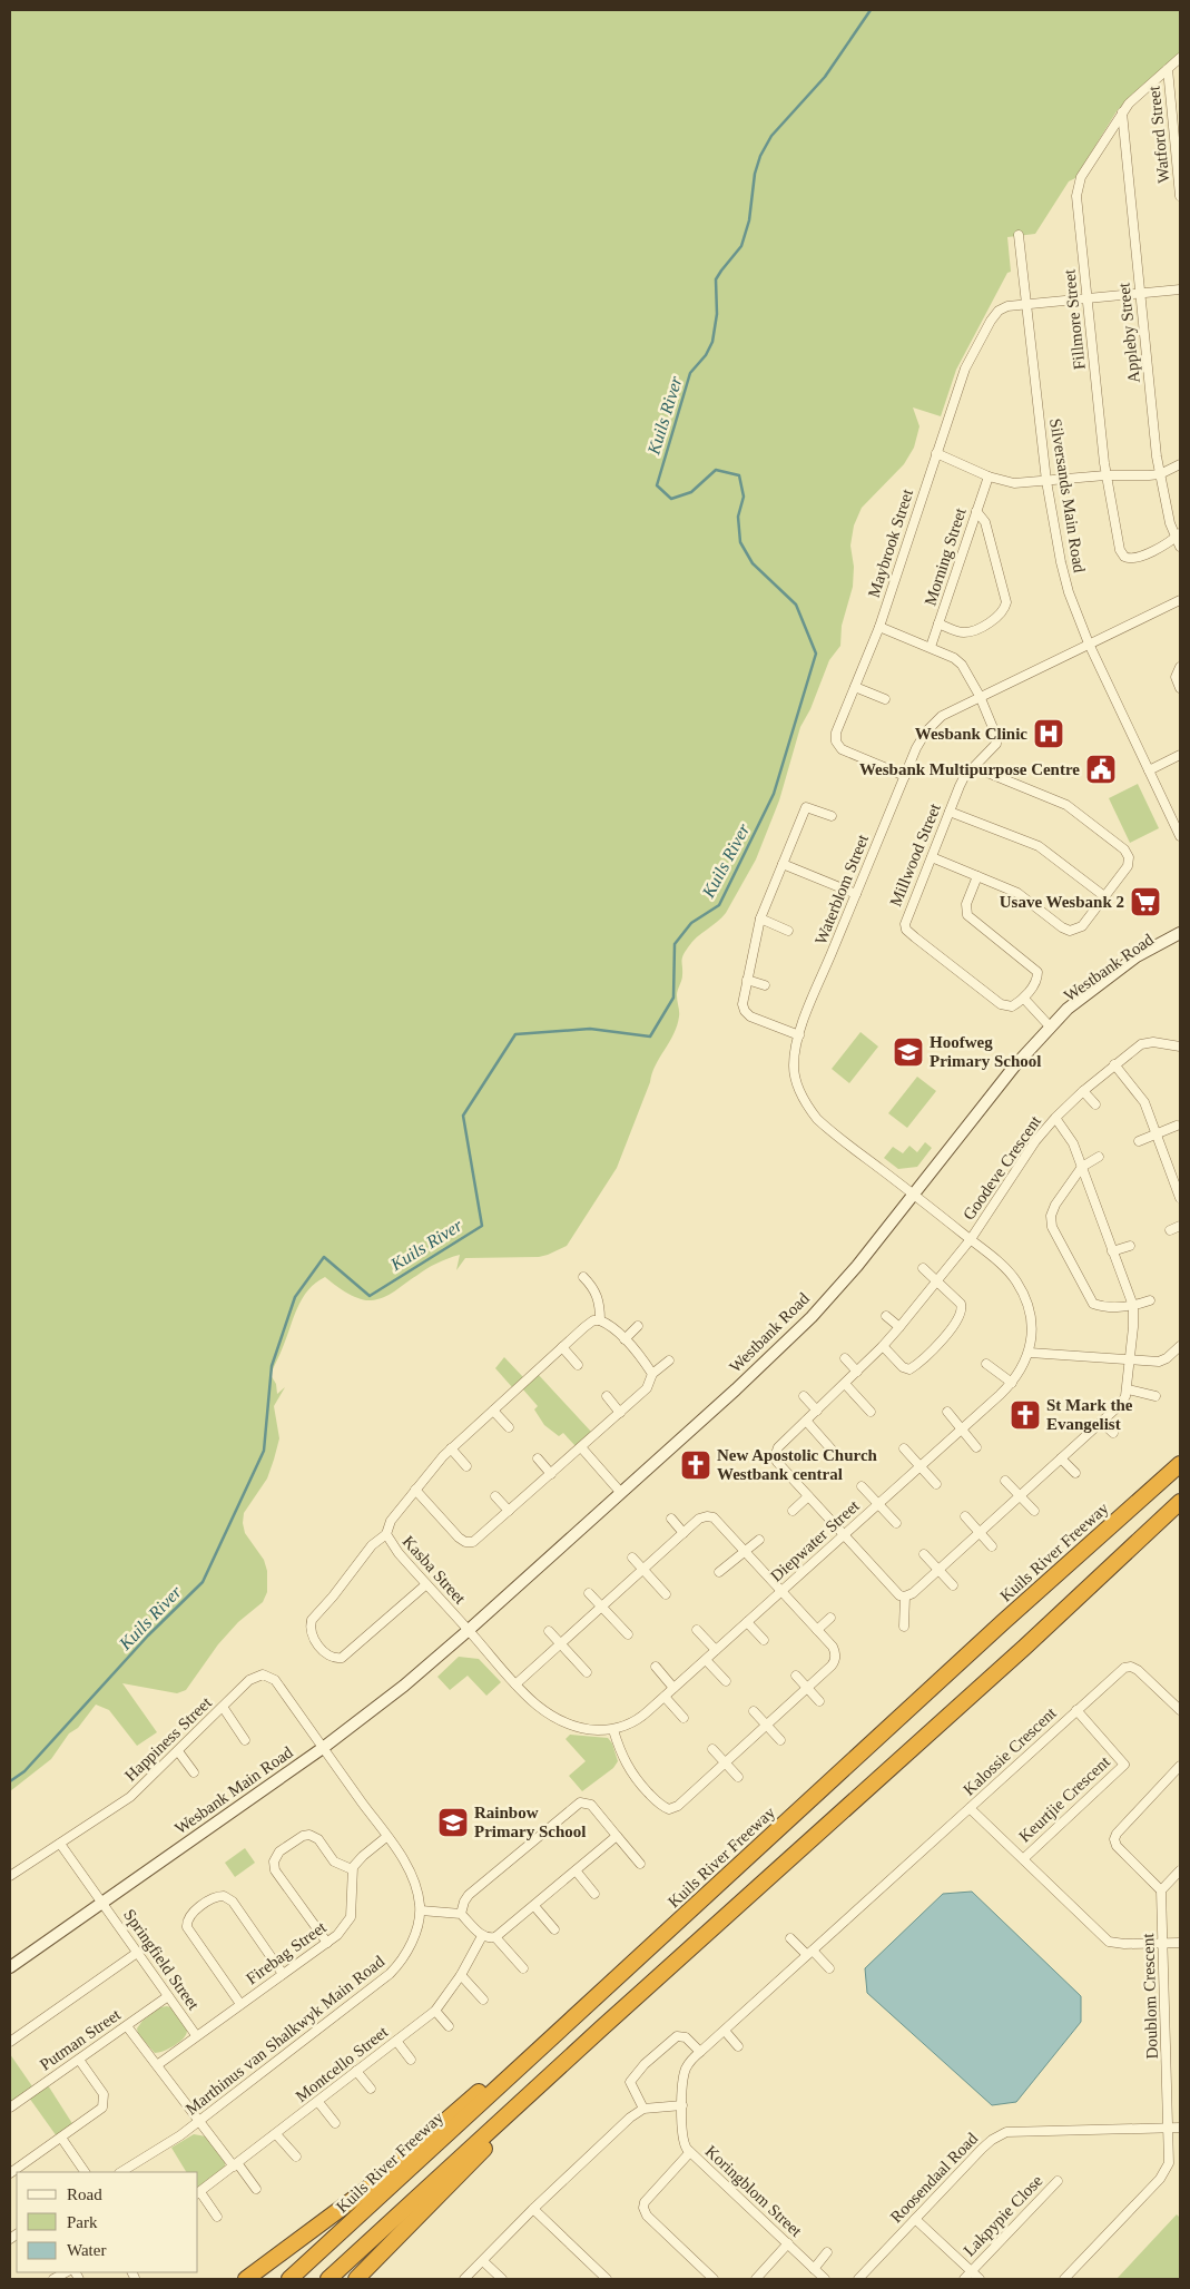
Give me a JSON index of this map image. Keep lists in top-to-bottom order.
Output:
{
  "streets": {
    "highway": ["Kuils River Freeway"],
    "street": [
      "Watford Street",
      "Fillmore Street",
      "Appleby Street",
      "Silversands Main Road",
      "Maybrook Street",
      "Morning Street",
      "Millwood Street",
      "Waterblom Street",
      "Westbank Road",
      "Goodeve Crescent",
      "Diepwater Street",
      "Kasba Street",
      "Happiness Street",
      "Kalossie Crescent",
      "Wesbank Main Road",
      "Keurtjie Crescent",
      "Firebag Street",
      "Springfield Street",
      "Doublom Crescent",
      "Marthinus van Shalkwyk Main Road",
      "Putman Street",
      "Montcello Street",
      "Roosendaal Road",
      "Koringblom Street",
      "Lakpypie Close"
    ]
  },
  "crossings": [
    ["Watford Street", "Fillmore Street"],
    ["Fillmore Street", "Appleby Street"],
    ["Fillmore Street", "Maybrook Street"],
    ["Appleby Street", "Maybrook Street"],
    ["Silversands Main Road", "Maybrook Street"],
    ["Silversands Main Road", "Waterblom Street"],
    ["Maybrook Street", "Waterblom Street"],
    ["Millwood Street", "Waterblom Street"],
    ["Waterblom Street", "Westbank Road"],
    ["Waterblom Street", "Diepwater Street"],
    ["Westbank Road", "Diepwater Street"],
    ["Westbank Road", "Kasba Street"],
    ["Westbank Road", "Wesbank Main Road"],
    ["Goodeve Crescent", "Diepwater Street"],
    ["Diepwater Street", "Kasba Street"],
    ["Diepwater Street", "Wesbank Main Road"],
    ["Kasba Street", "Wesbank Main Road"],
    ["Happiness Street", "Wesbank Main Road"],
    ["Happiness Street", "Springfield Street"],
    ["Happiness Street", "Marthinus van Shalkwyk Main Road"],
    ["Kalossie Crescent", "Keurtjie Crescent"],
    ["Kalossie Crescent", "Doublom Crescent"],
    ["Kalossie Crescent", "Koringblom Street"],
    ["Wesbank Main Road", "Springfield Street"],
    ["Wesbank Main Road", "Marthinus van Shalkwyk Main Road"],
    ["Firebag Street", "Springfield Street"],
    ["Springfield Street", "Putman Street"],
    ["Doublom Crescent", "Roosendaal Road"]
  ],
  "water": ["Kuils River"],
  "places": {
    "hospital": ["Wesbank Clinic"],
    "public building": ["Wesbank Multipurpose Centre"],
    "supermarket": ["Usave Wesbank 2"],
    "school or university": ["Hoofweg Primary School", "Rainbow Primary School"],
    "church": ["St Mark the Evangelist", "New Apostolic Church Westbank central"]
  },
  "legend": ["Road", "Park", "Water"]
}
